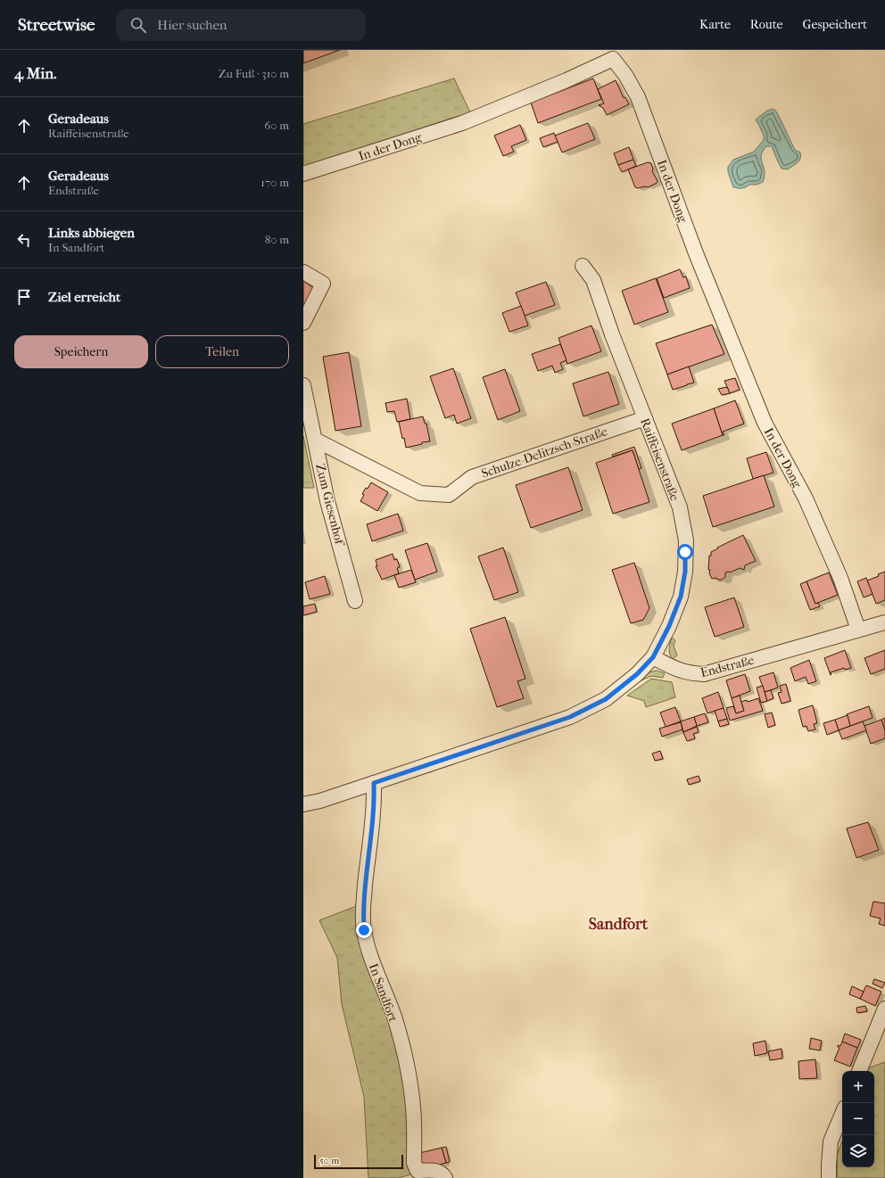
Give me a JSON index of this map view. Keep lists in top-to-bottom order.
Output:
{
  "streets": {
    "street": [
      "In der Dong",
      "Schulze-Delitzsch-Straße",
      "Raiffeisenstraße",
      "Zum Giesenhof",
      "Endstraße",
      "In Sandfort"
    ]
  },
  "crossings": [
    ["In der Dong", "Endstraße"],
    ["Schulze-Delitzsch-Straße", "Raiffeisenstraße"],
    ["Schulze-Delitzsch-Straße", "Zum Giesenhof"],
    ["Raiffeisenstraße", "Endstraße"]
  ],
  "districts": ["Sandfort"],
  "scale_bar": "50 m",
  "page": {
    "header": "Streetwise",
    "search": "Hier suchen",
    "nav": ["Karte", "Route", "Gespeichert"],
    "heading": ["4 Min.", "Zu Fuß · 310 m"],
    "list": [
      ["Geradeaus", "Raiffeisenstraße", "60 m"],
      ["Geradeaus", "Endstraße", "170 m"],
      ["Links abbiegen", "In Sandfort", "80 m"],
      "Ziel erreicht"
    ],
    "buttons": ["Speichern", "Teilen"],
    "map_buttons": ["+", "−"],
    "scale": "50 m"
  }
}
